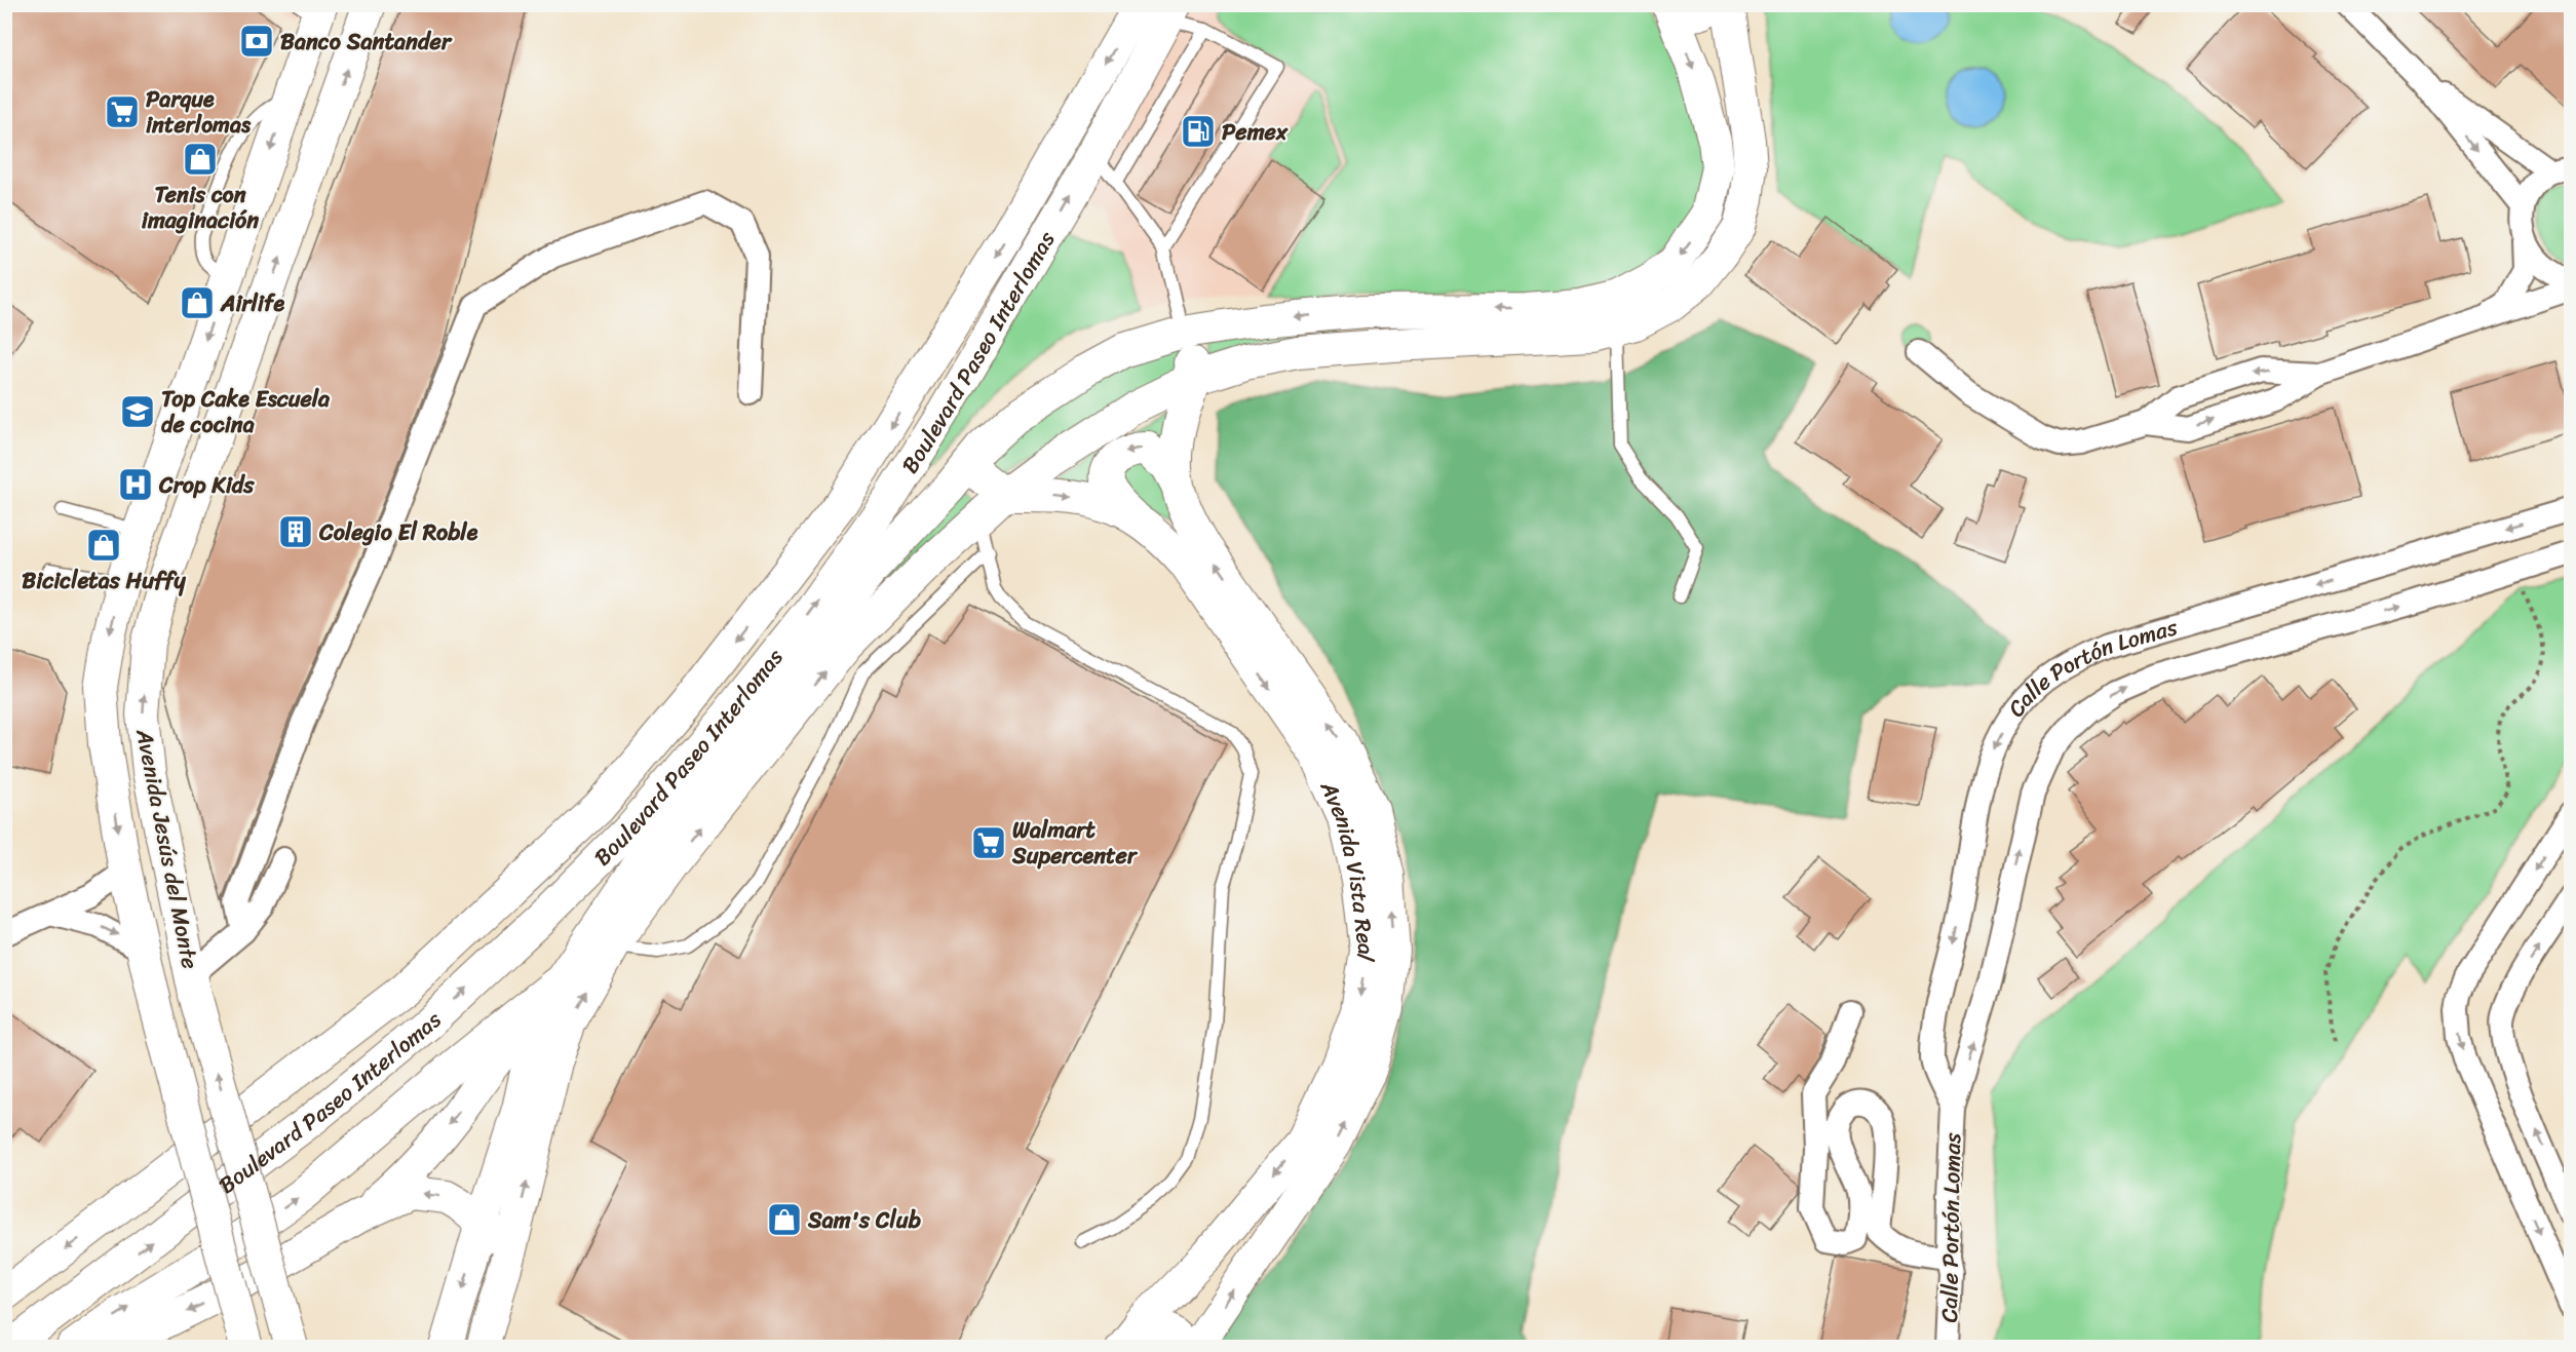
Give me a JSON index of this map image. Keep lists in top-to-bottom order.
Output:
{
  "streets": {
    "main road": ["Boulevard Paseo Interlomas", "Avenida Jesús del Monte", "Avenida Vista Real"],
    "street": ["Calle Portón Lomas"]
  },
  "places": {
    "bank": ["Banco Santander"],
    "supermarket": ["Parque interlomas", "Walmart Supercenter"],
    "fuel station": ["Pemex"],
    "shop": [
      "Tenis con imaginación",
      "Airlife",
      "Bicicletas Huffy",
      "Sam's Club"
    ],
    "school or university": ["Top Cake Escuela de cocina"],
    "hospital": ["Crop Kids"],
    "building": ["Colegio El Roble"]
  }
}
